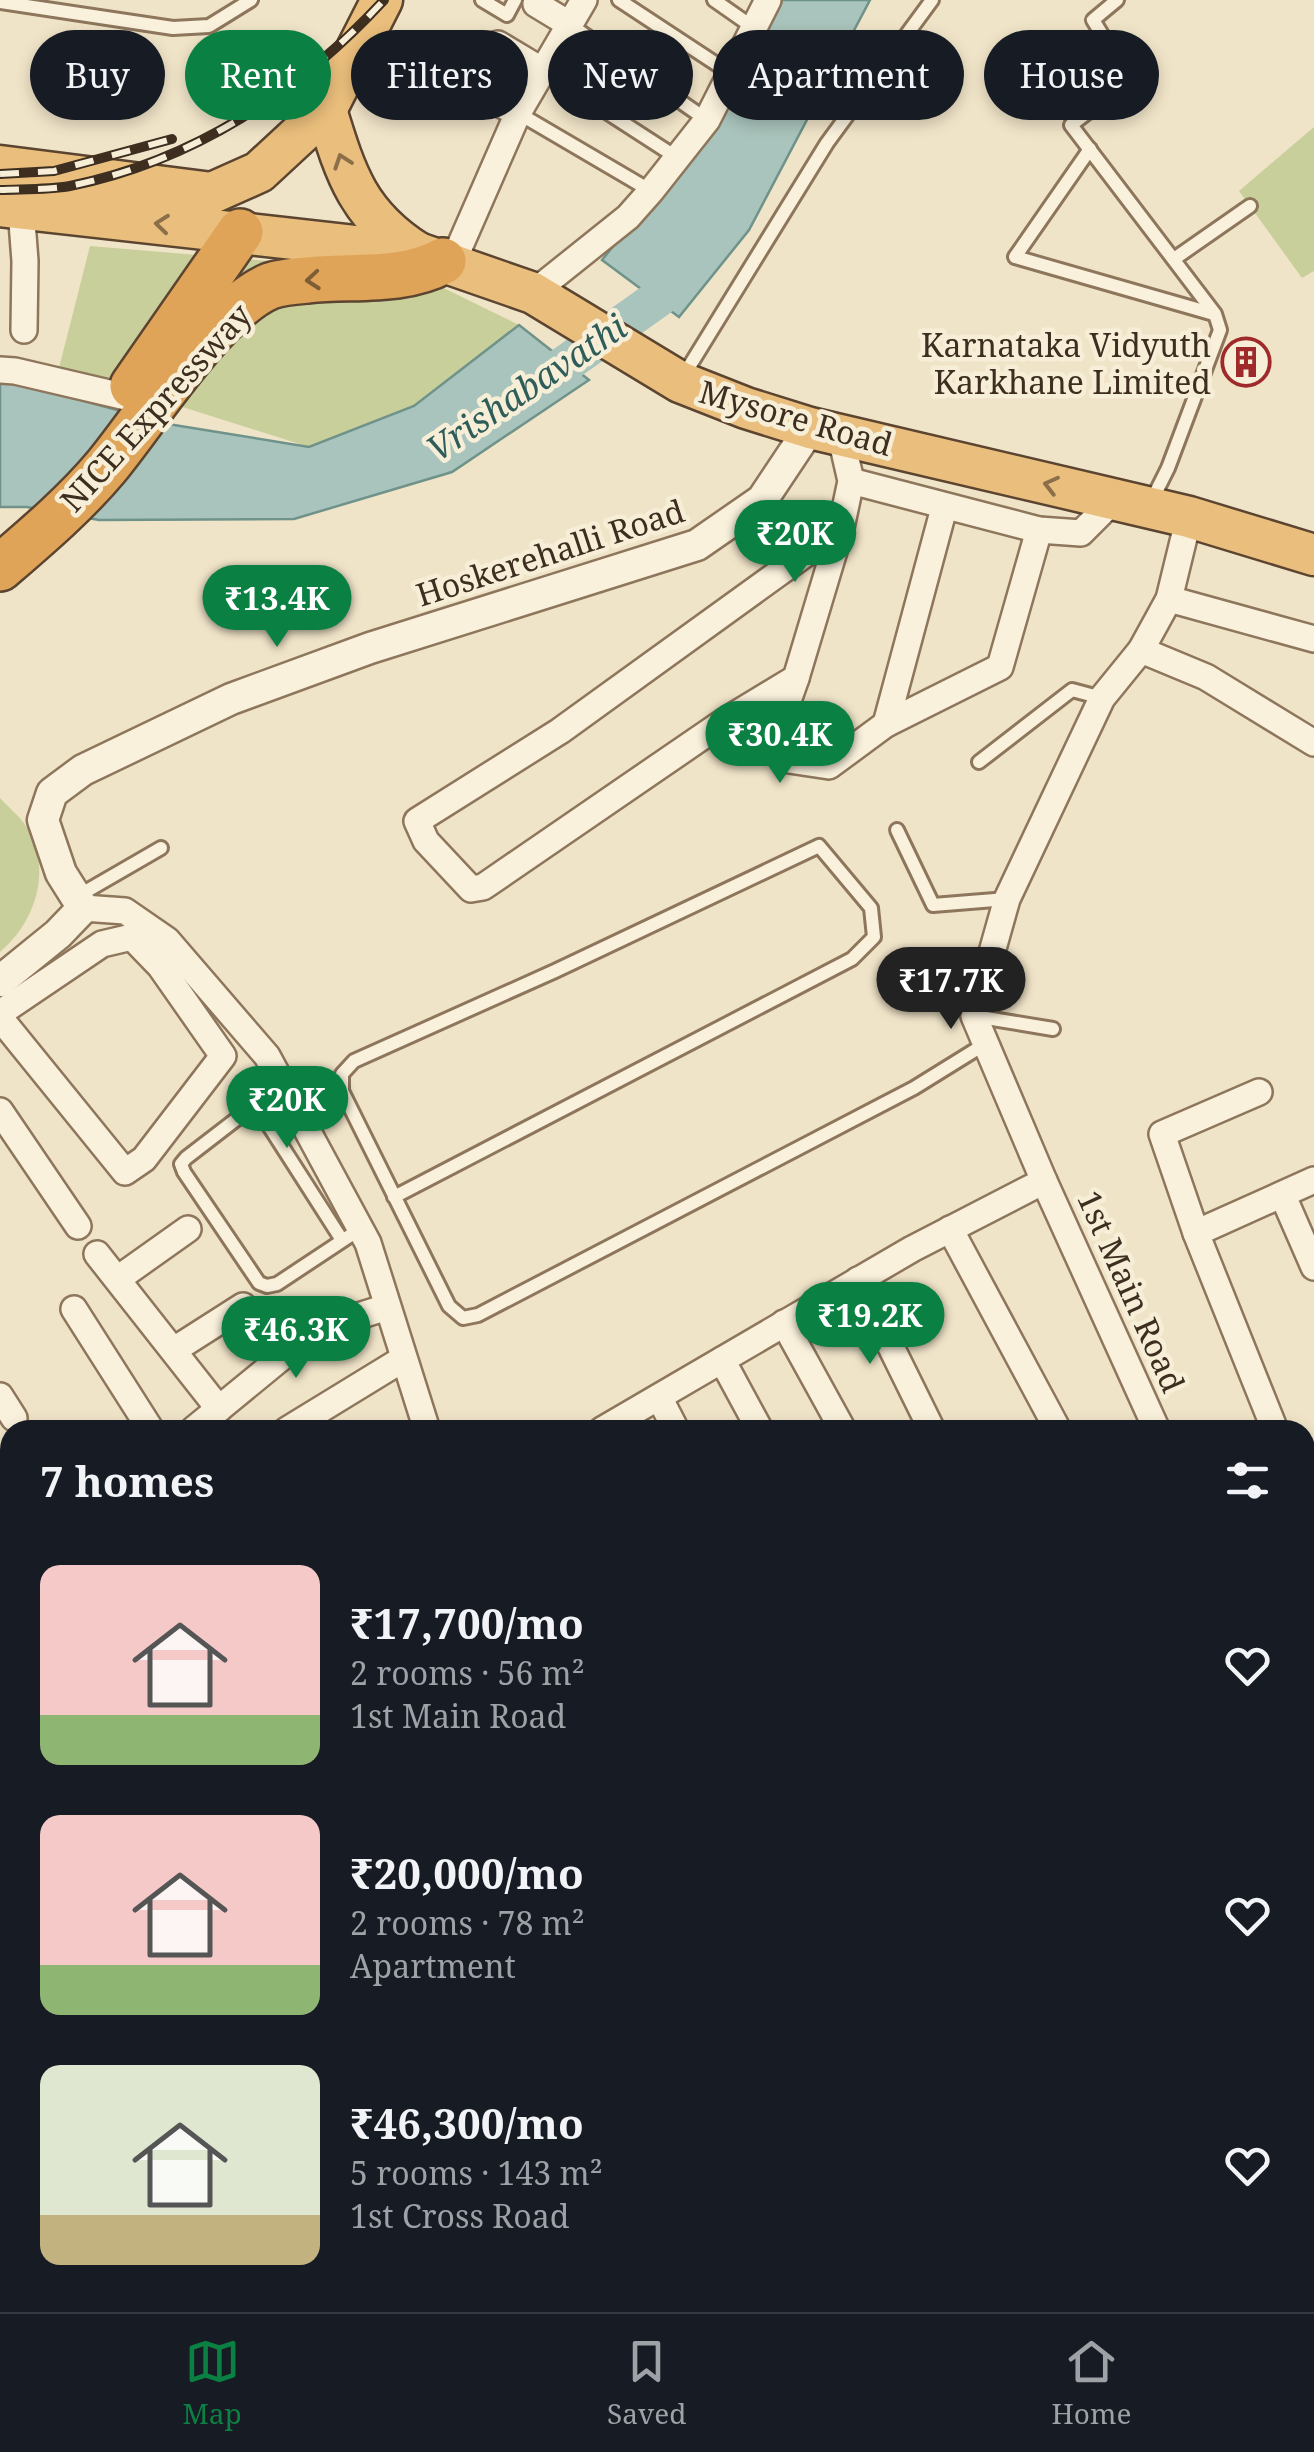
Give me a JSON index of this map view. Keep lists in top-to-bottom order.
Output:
{
  "streets": {
    "highway": ["NICE Expressway", "Mysore Road"],
    "street": ["Hoskerehalli Road", "1st Main Road"]
  },
  "crossings": [
    ["NICE Expressway", "Mysore Road"],
    ["Mysore Road", "Hoskerehalli Road"]
  ],
  "one_way": ["NICE Expressway", "Mysore Road"],
  "water": ["Vrishabavathi"],
  "places": {
    "building": ["Karnataka Vidyuth Karkhane Limited"]
  },
  "page": {
    "chip": [
      "Buy",
      "Rent",
      "Filters",
      "New",
      "Apartment",
      "House"
    ],
    "price": [
      "₹20K",
      "₹13.4K",
      "₹30.4K",
      "₹17.7K",
      "₹20K",
      "₹19.2K",
      "₹46.3K"
    ],
    "heading": "7 homes",
    "list": [
      {
        "name": "₹17,700/mo",
        "note": "2 rooms · 56 m² · 1st Main Road"
      },
      {
        "name": "₹20,000/mo",
        "note": "2 rooms · 78 m² · Apartment"
      },
      {
        "name": "₹46,300/mo",
        "note": "5 rooms · 143 m² · 1st Cross Road"
      }
    ],
    "tabs": ["Map", "Saved", "Home"]
  }
}
